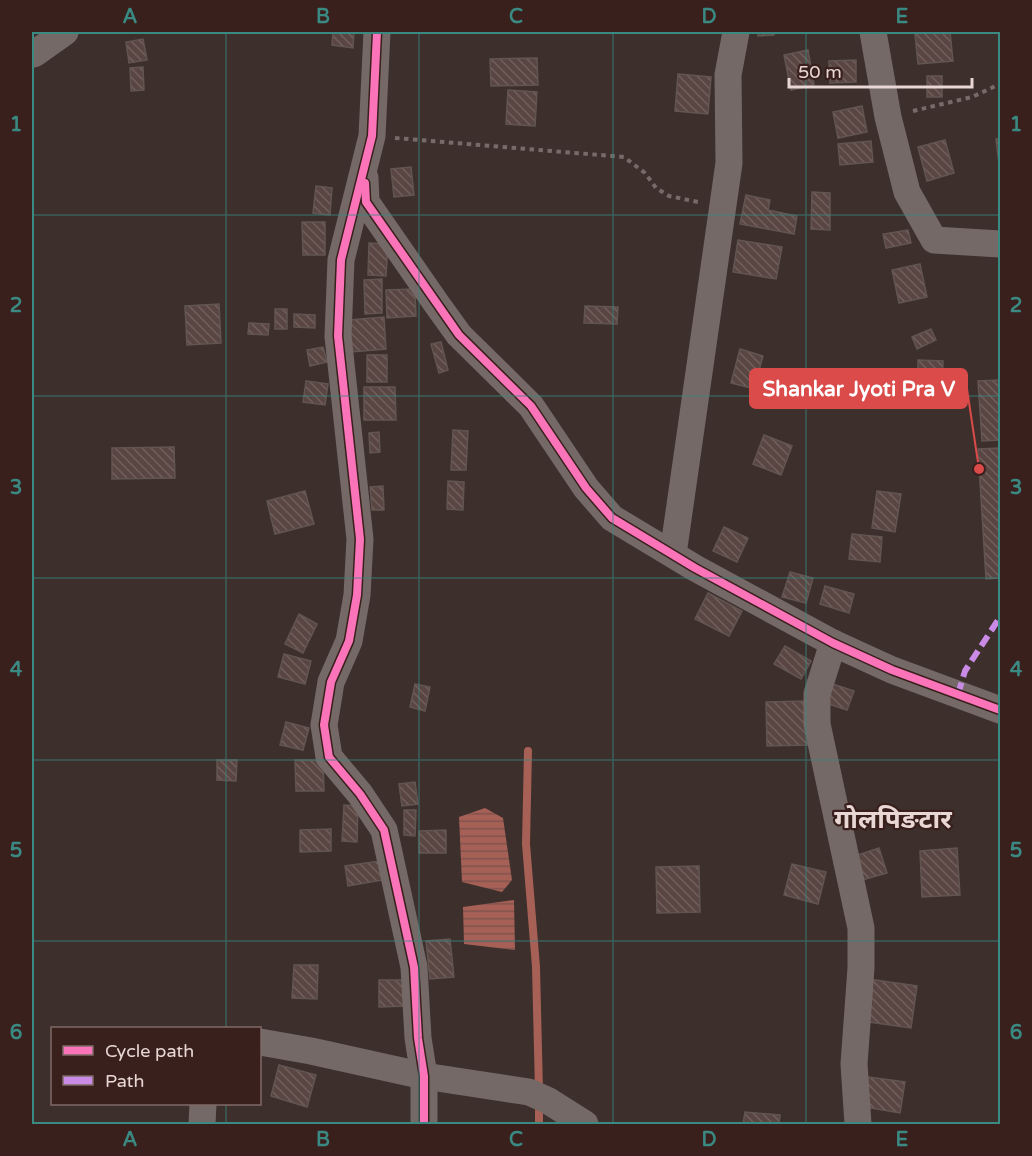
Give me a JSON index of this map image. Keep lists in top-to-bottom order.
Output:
{
  "districts": ["गोलपिङटार"],
  "places": ["Shankar Jyoti Pra V"],
  "legend": ["Cycle path", "Path"],
  "scale_bar": "50 m",
  "grid": {
    "columns": [
      "A",
      "B",
      "C",
      "D",
      "E"
    ],
    "rows": [
      "1",
      "2",
      "3",
      "4",
      "5",
      "6"
    ]
  }
}
